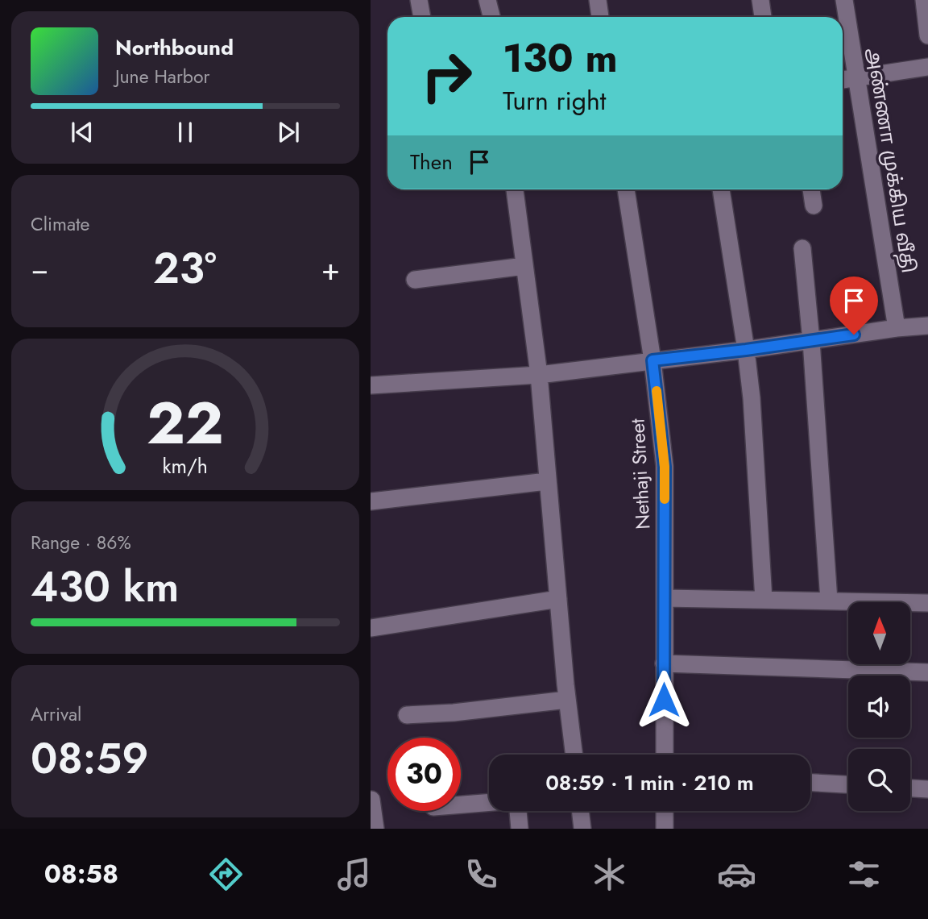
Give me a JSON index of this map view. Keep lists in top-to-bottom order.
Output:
{
  "streets": {
    "street": ["அண்ணா முக்கிய வீதி", "Nethaji Street"]
  },
  "north": "top",
  "page": {
    "turn": ["130 m", "Turn right"],
    "song": ["Northbound", "June Harbor"],
    "then": "Then",
    "tile": [
      "Climate",
      ["Range · 86%", "430 km"],
      ["Arrival", "08:59"]
    ],
    "heat": ["−", "23°", "+"],
    "limit": "30",
    "trip": "08:59 · 1 min · 210 m",
    "tabs": "08:58",
    "gauge": ["22", "km/h"]
  }
}
